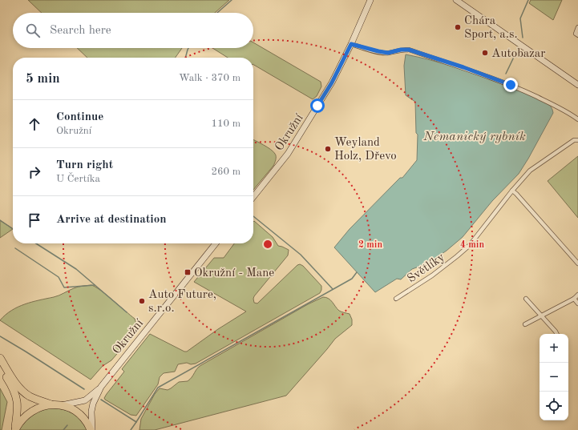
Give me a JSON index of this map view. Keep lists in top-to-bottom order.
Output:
{
  "streets": {
    "main road": ["Okružní"],
    "street": ["Světlíky"]
  },
  "water": ["Nemanický rybník"],
  "places": {
    "other": [
      "Chára Sport, a.s.",
      "Autobazar",
      "Weyland Holz, Dřevo",
      "Auto Future, s.r.o."
    ],
    "transit": ["Okružní - Mane"]
  },
  "page": {
    "search": "Search here",
    "heading": ["5 min", "Walk · 370 m"],
    "list": [
      ["Continue", "Okružní", "110 m"],
      ["Turn right", "U Čertíka", "260 m"],
      "Arrive at destination"
    ],
    "map_buttons": ["+", "−"]
  },
  "rings": ["2 min", "4 min"]
}
